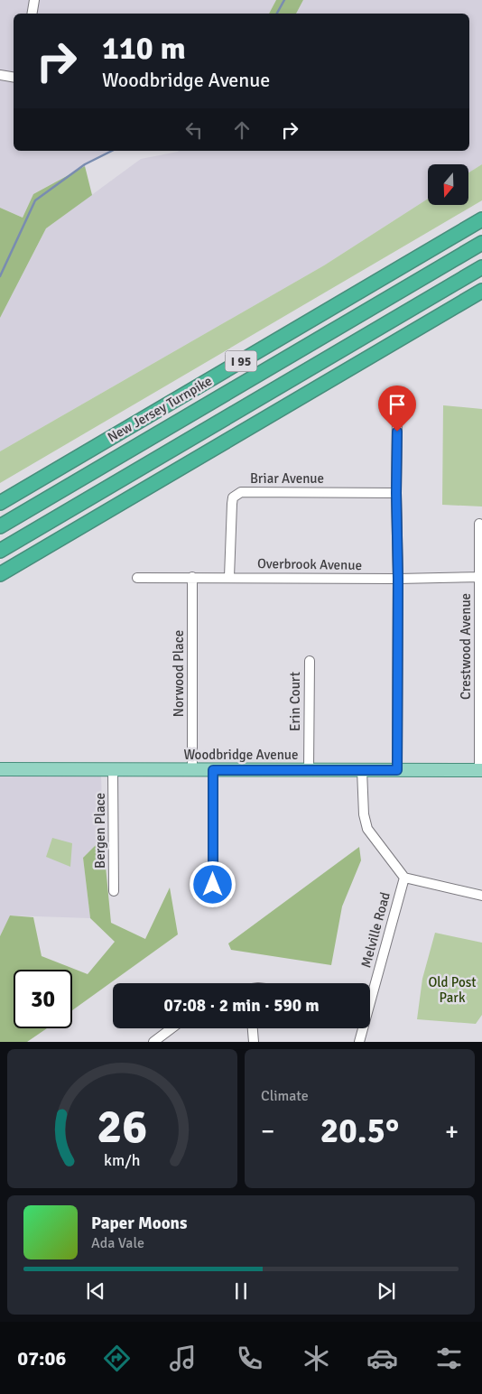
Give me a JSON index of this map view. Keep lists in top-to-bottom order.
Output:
{
  "streets": {
    "highway": ["I 95", "New Jersey Turnpike"],
    "main road": ["Woodbridge Avenue"],
    "street": [
      "Briar Avenue",
      "Overbrook Avenue",
      "Crestwood Avenue",
      "Norwood Place",
      "Erin Court",
      "Bergen Place",
      "Melville Road"
    ]
  },
  "crossings": [
    ["Briar Avenue", "Overbrook Avenue"],
    ["Overbrook Avenue", "Crestwood Avenue"],
    ["Overbrook Avenue", "Norwood Place"],
    ["Crestwood Avenue", "Woodbridge Avenue"],
    ["Norwood Place", "Woodbridge Avenue"],
    ["Erin Court", "Woodbridge Avenue"],
    ["Woodbridge Avenue", "Bergen Place"]
  ],
  "parks": ["Old Post Park"],
  "north": "bottom",
  "page": {
    "turn": ["110 m", "Woodbridge Avenue"],
    "limit": "30",
    "trip": "07:08 · 2 min · 590 m",
    "tile": "Climate",
    "heat": ["−", "20.5°", "+"],
    "song": ["Paper Moons", "Ada Vale"],
    "tabs": "07:06",
    "gauge": ["26", "km/h"]
  }
}
